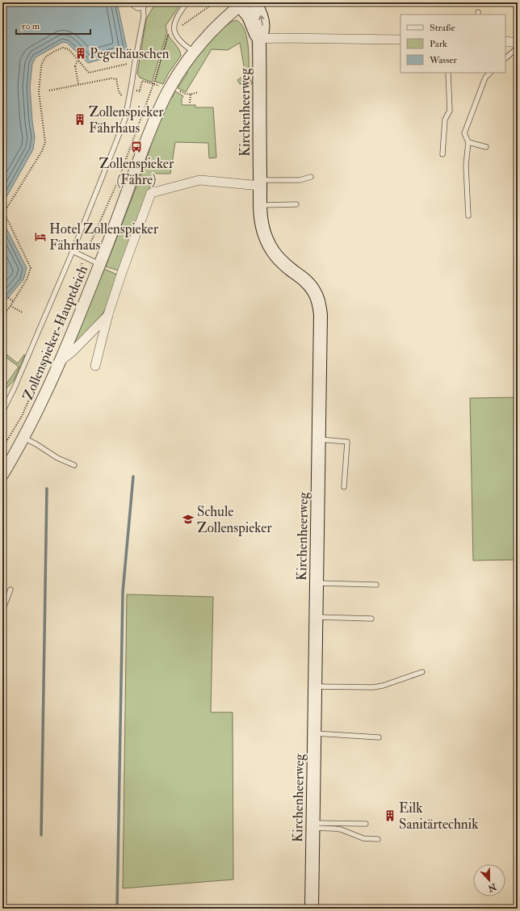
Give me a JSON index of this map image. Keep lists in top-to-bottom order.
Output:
{
  "streets": {
    "main road": ["Kirchenheerweg"],
    "street": ["Zollenspieker-Hauptdeich"]
  },
  "crossings": [
    ["Kirchenheerweg", "Zollenspieker-Hauptdeich"]
  ],
  "places": {
    "building": ["Pegelhäuschen", "Zollenspieker Fährhaus", "Eilk Sanitärtechnik"],
    "bus stop": ["Zollenspieker (Fähre)"],
    "hotel": ["Hotel Zollenspieker Fährhaus"],
    "school or university": ["Schule Zollenspieker"]
  },
  "legend": ["Straße", "Park", "Wasser"],
  "scale_bar": "50 m",
  "north": "bottom"
}
